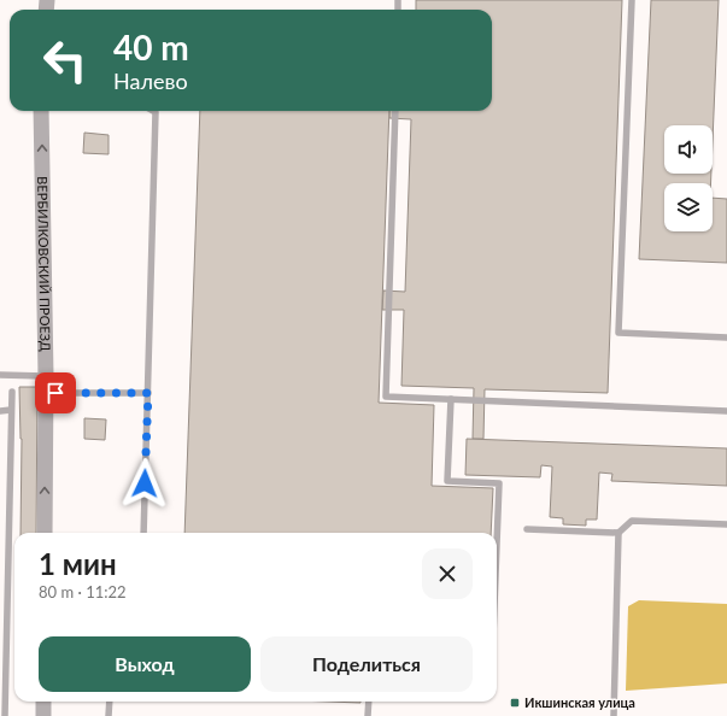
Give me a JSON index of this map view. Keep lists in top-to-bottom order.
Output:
{
  "streets": {
    "street": ["ВЕРБИЛКОВСКИЙ ПРОЕЗД"]
  },
  "one_way": ["ВЕРБИЛКОВСКИЙ ПРОЕЗД"],
  "places": {
    "transit": ["Икшинская улица"]
  },
  "page": {
    "turn": ["40 m", "Налево"],
    "heading": ["1 мин", "80 m · 11:22"],
    "buttons": ["Выход", "Поделиться"]
  }
}
